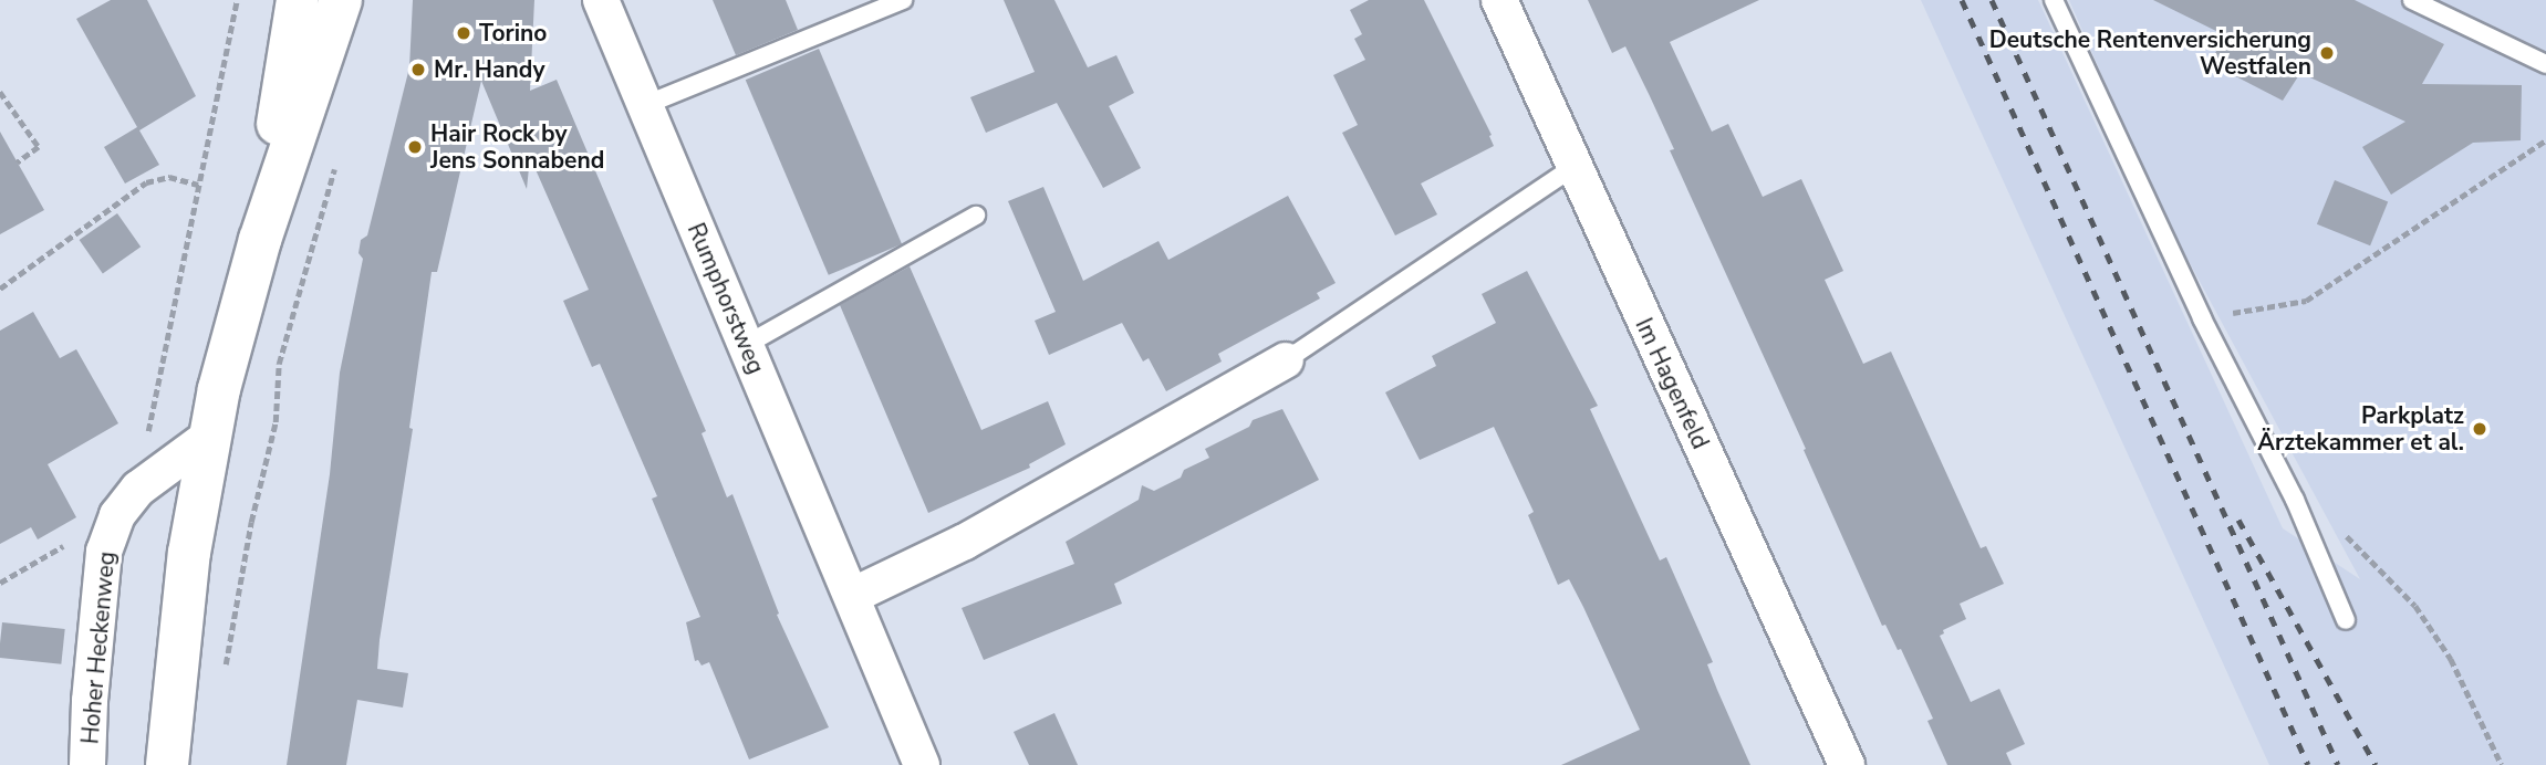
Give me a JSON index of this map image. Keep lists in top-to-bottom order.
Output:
{
  "streets": {
    "street": ["Rumphorstweg", "Im Hagenfeld", "Hoher Heckenweg"]
  },
  "places": [
    "Torino",
    "Deutsche Rentenversicherung Westfalen",
    "Mr. Handy",
    "Hair Rock by Jens Sonnabend",
    "Parkplatz Ärztekammer et al."
  ]
}
